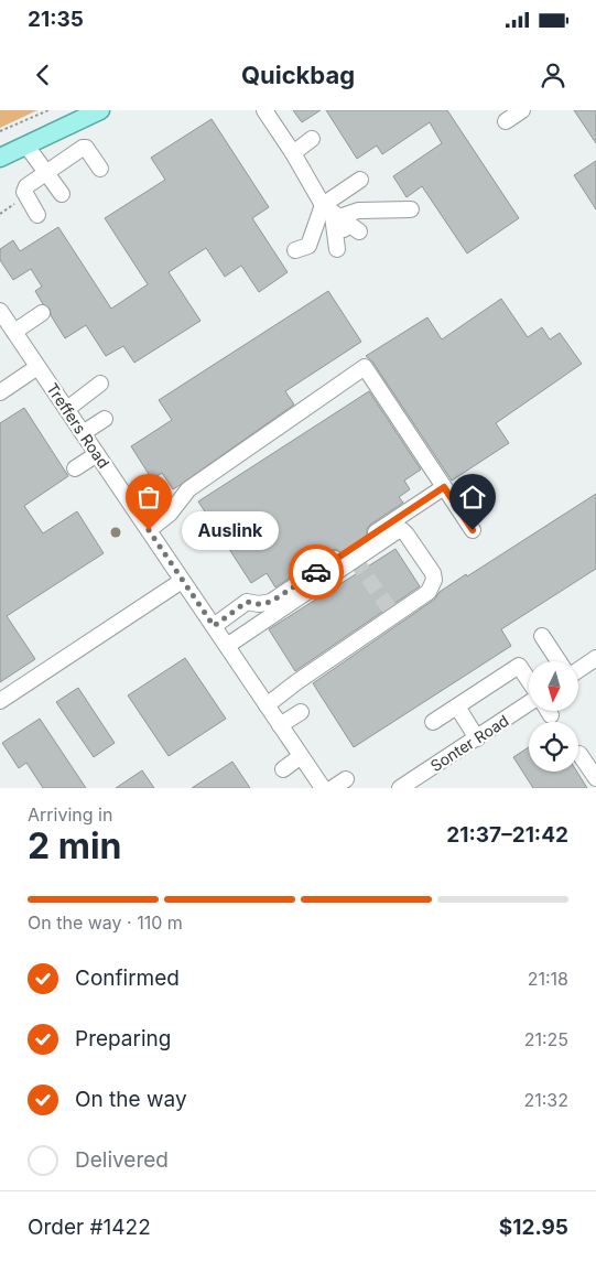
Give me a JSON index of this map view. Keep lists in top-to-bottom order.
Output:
{
  "streets": {
    "street": ["Treffers Road", "Sonter Road"]
  },
  "places": ["Auslink"],
  "north": "bottom",
  "page": {
    "status": "21:35",
    "header": "Quickbag",
    "bubble": "Auslink",
    "heading": ["2 min", "Arriving in", "21:37–21:42"],
    "panel": ["Order #1422", "$12.95"],
    "bar": "On the way · 110 m",
    "list": [
      ["Confirmed", "21:18"],
      ["Preparing", "21:25"],
      ["On the way", "21:32"],
      "Delivered"
    ]
  }
}
